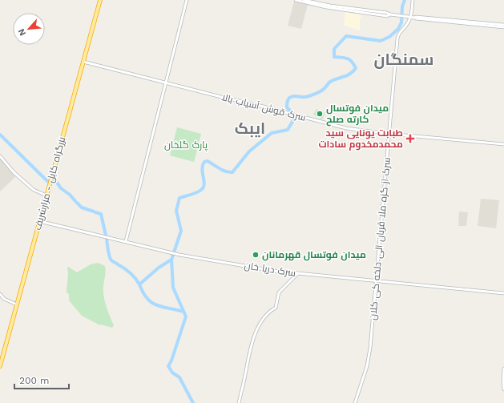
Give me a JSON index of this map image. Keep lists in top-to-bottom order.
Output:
{
  "streets": {
    "highway": ["بزرگراه کابل - مزارشریف"],
    "street": ["سرک قوش آسیاب بالا", "سرک از گزه ملا قربان الی دلخه کی کلان", "سرک دریا خان"]
  },
  "crossings": [
    ["سرک قوش آسیاب بالا", "بزرگراه کابل - مزارشریف"],
    ["سرک قوش آسیاب بالا", "سرک از گزه ملا قربان الی دلخه کی کلان"],
    ["بزرگراه کابل - مزارشریف", "سرک دریا خان"],
    ["سرک از گزه ملا قربان الی دلخه کی کلان", "سرک دریا خان"]
  ],
  "districts": ["سمنگان", "ایبک"],
  "parks": ["پارک گلخان"],
  "places": {
    "other": ["میدان فوتسال کارته صلح", "میدان فوتسال قهرمانان"],
    "health": ["طبابت یونایی سید محمدمخدوم سادات"]
  },
  "scale_bar": "200 m",
  "north": "bottom left"
}
